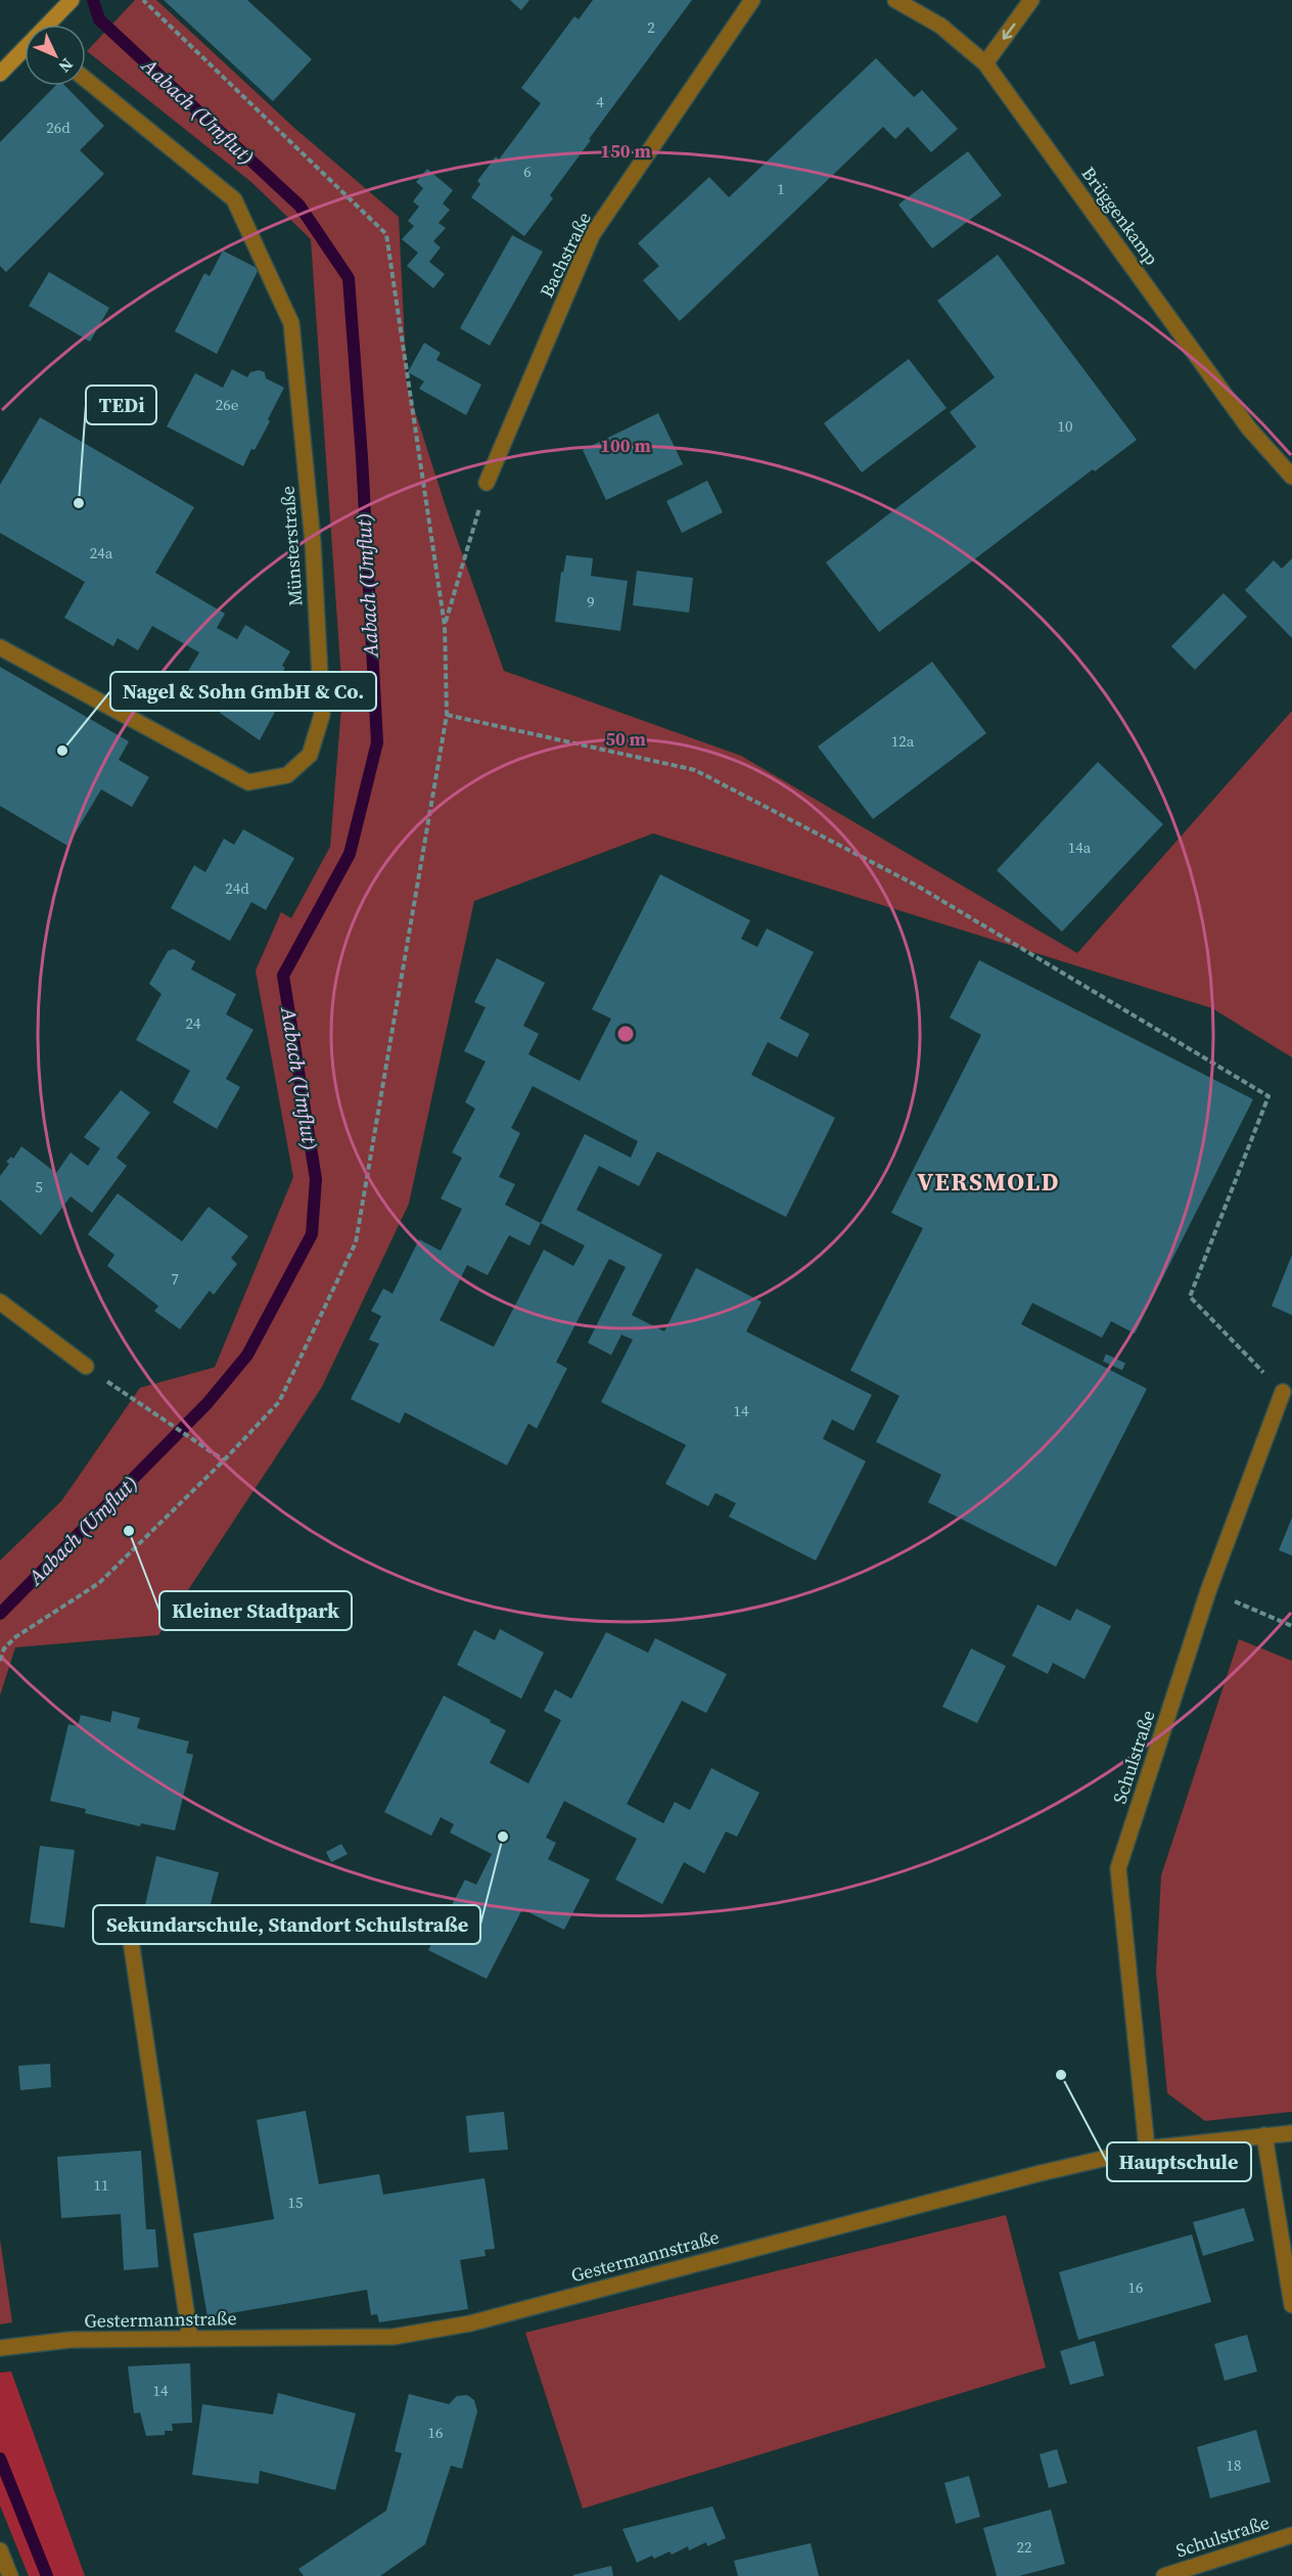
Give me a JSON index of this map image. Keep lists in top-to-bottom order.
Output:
{
  "streets": {
    "street": [
      "Brüggenkamp",
      "Bachstraße",
      "Münsterstraße",
      "Schulstraße",
      "Gestermannstraße"
    ]
  },
  "crossings": [
    ["Schulstraße", "Gestermannstraße"]
  ],
  "districts": ["VERSMOLD"],
  "water": ["Aabach (Umflut)"],
  "places": [
    "TEDi",
    "Nagel & Sohn GmbH & Co.",
    "Kleiner Stadtpark",
    "Sekundarschule, Standort Schulstraße",
    "Hauptschule"
  ],
  "house_numbers": [
    "2",
    "4",
    "26d",
    "6",
    "1",
    "26e",
    "10",
    "24a",
    "9",
    "12a",
    "14a",
    "24d",
    "24",
    "5",
    "7",
    "14",
    "11",
    "15",
    "16",
    "14",
    "16",
    "18",
    "22"
  ],
  "north": "bottom right",
  "rings": ["150 m", "100 m", "50 m"]
}
